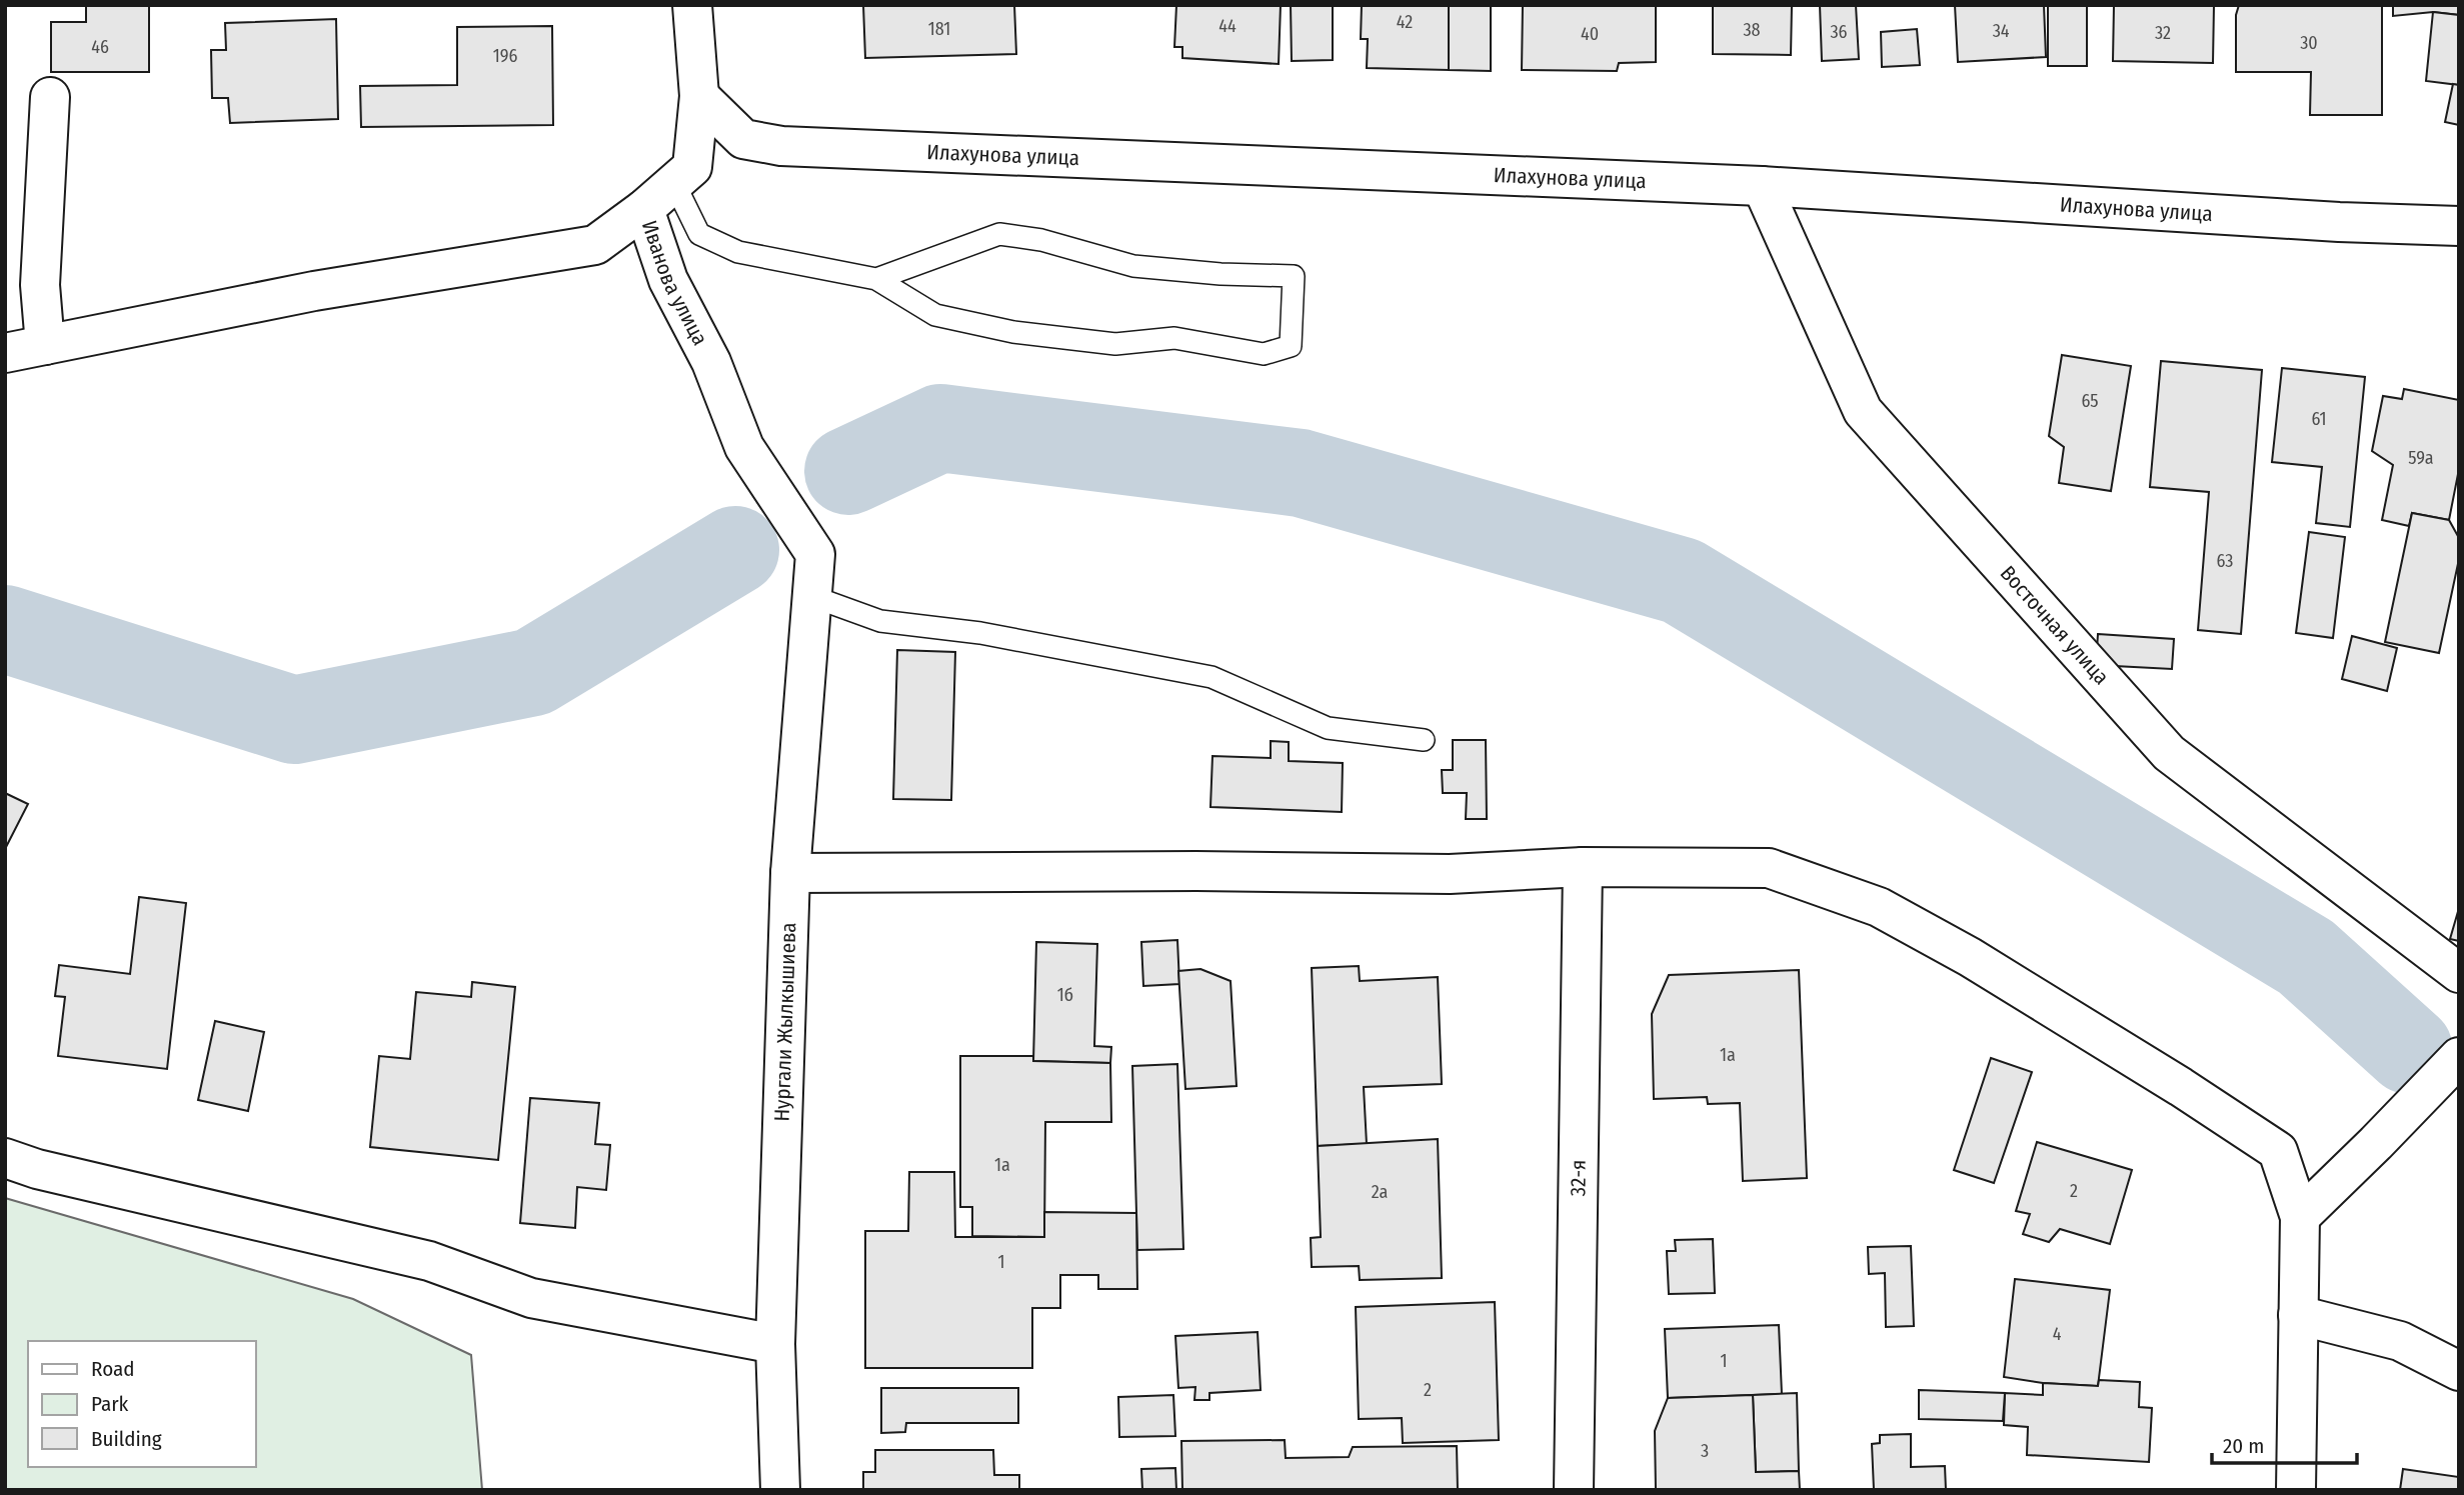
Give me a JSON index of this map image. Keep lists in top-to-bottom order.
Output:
{
  "streets": {
    "street": [
      "Илахунова улица",
      "Иванова улица",
      "Восточная улица",
      "Нургали Жылкышиева",
      "32-я"
    ]
  },
  "crossings": [
    ["Илахунова улица", "Иванова улица"],
    ["Илахунова улица", "Восточная улица"],
    ["Иванова улица", "Нургали Жылкышиева"]
  ],
  "house_numbers": [
    "42",
    "44",
    "181",
    "38",
    "34",
    "36",
    "32",
    "40",
    "30",
    "46",
    "196",
    "65",
    "61",
    "59а",
    "63",
    "1б",
    "1а",
    "1а",
    "2",
    "2а",
    "1",
    "4",
    "1",
    "2",
    "3"
  ],
  "legend": ["Road", "Park", "Building"],
  "scale_bar": "20 m"
}
